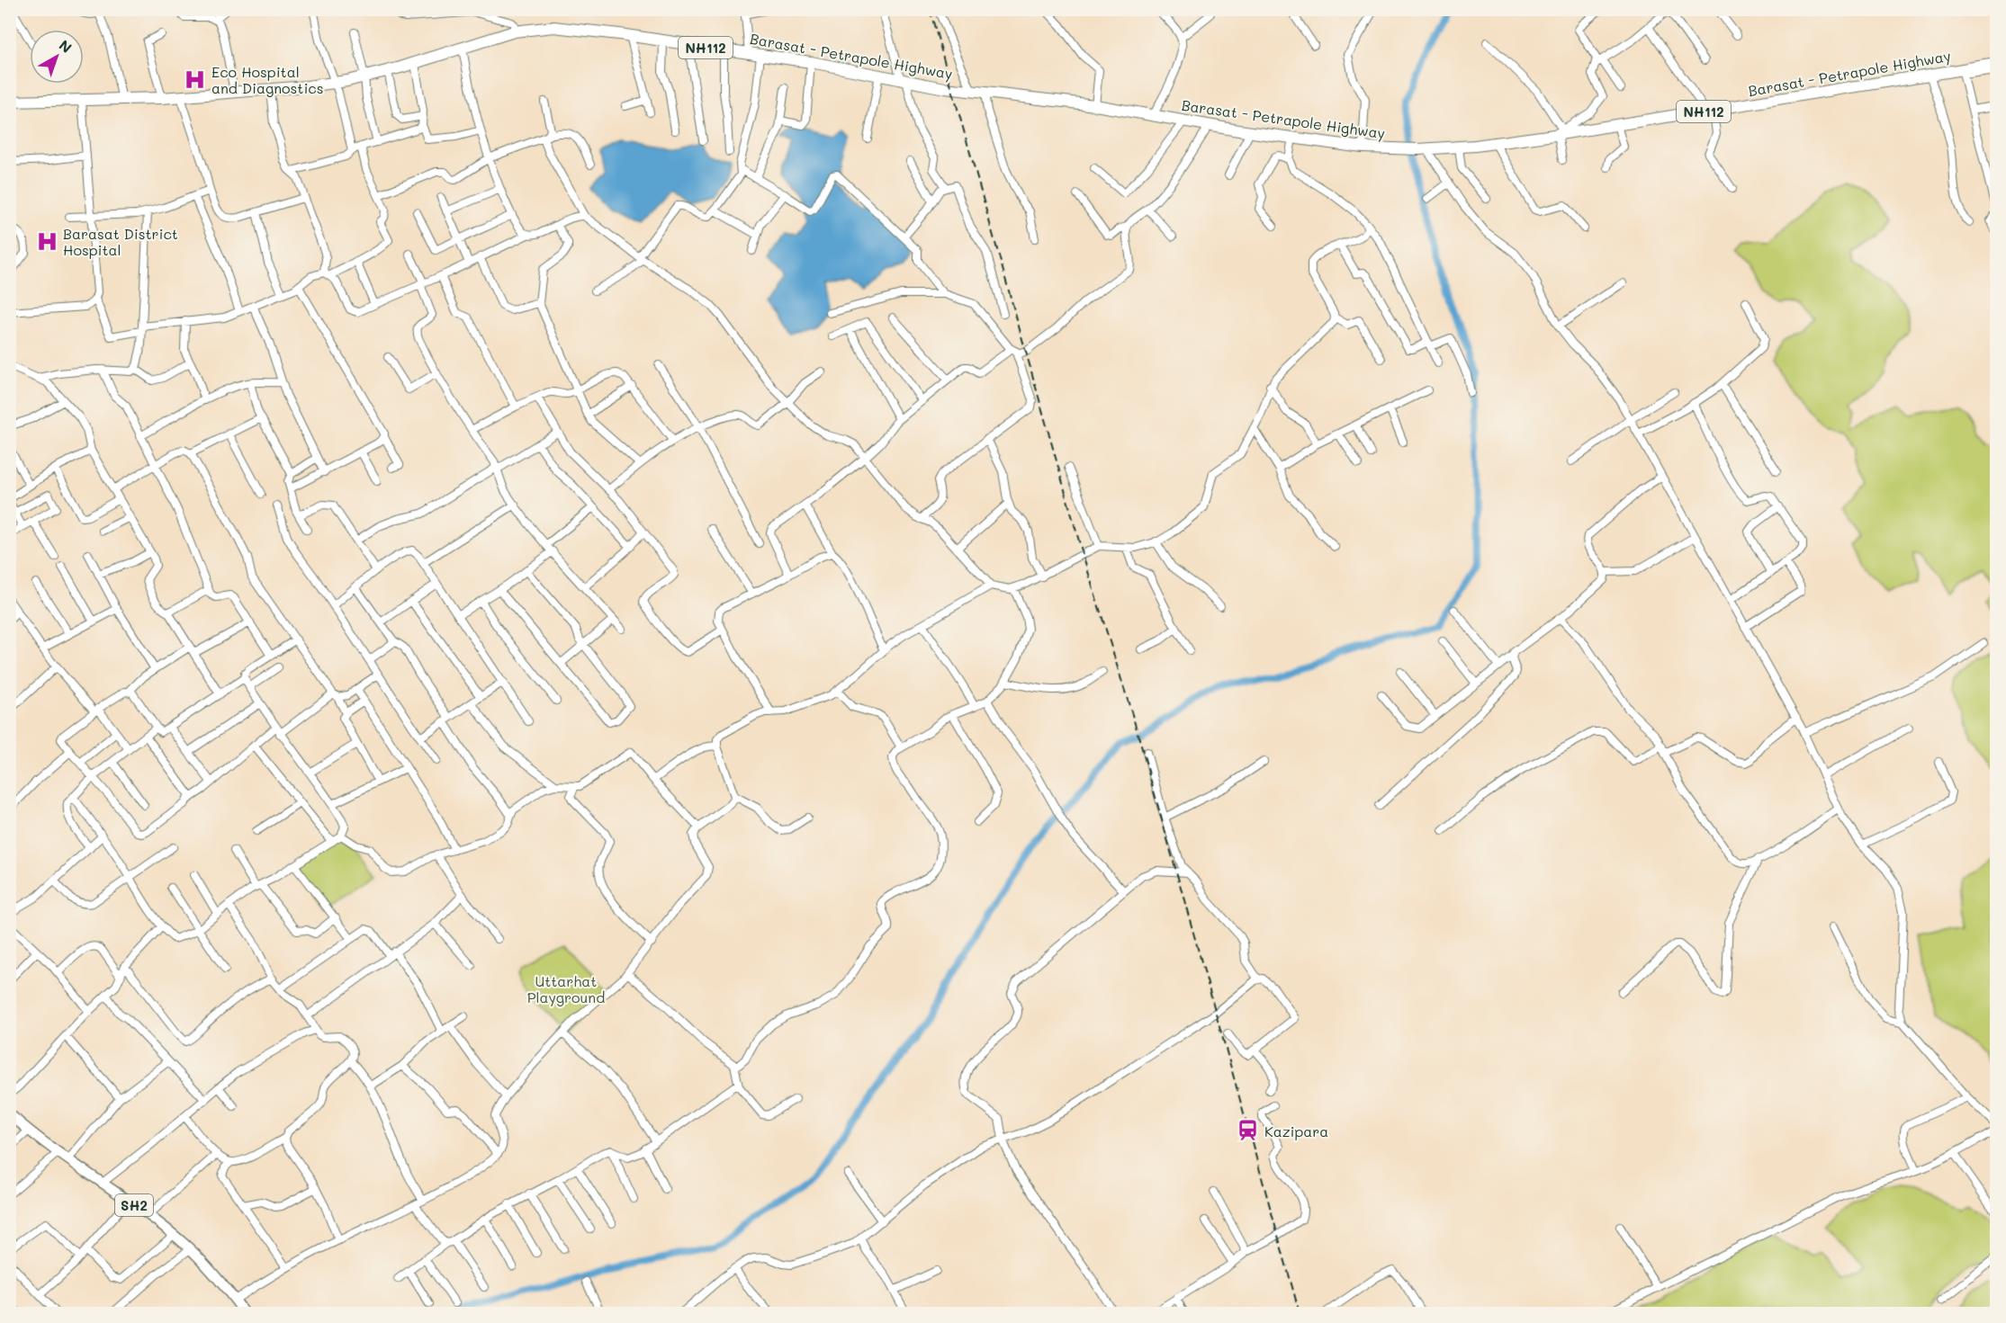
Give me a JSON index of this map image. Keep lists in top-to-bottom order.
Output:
{
  "streets": {
    "highway": ["NH112", "Barasat - Petrapole Highway"],
    "main road": ["SH2"]
  },
  "parks": ["Uttarhat Playground"],
  "places": {
    "hospital": ["Eco Hospital and Diagnostics", "Barasat District Hospital"],
    "station": ["Kazipara"]
  },
  "north": "top right"
}
